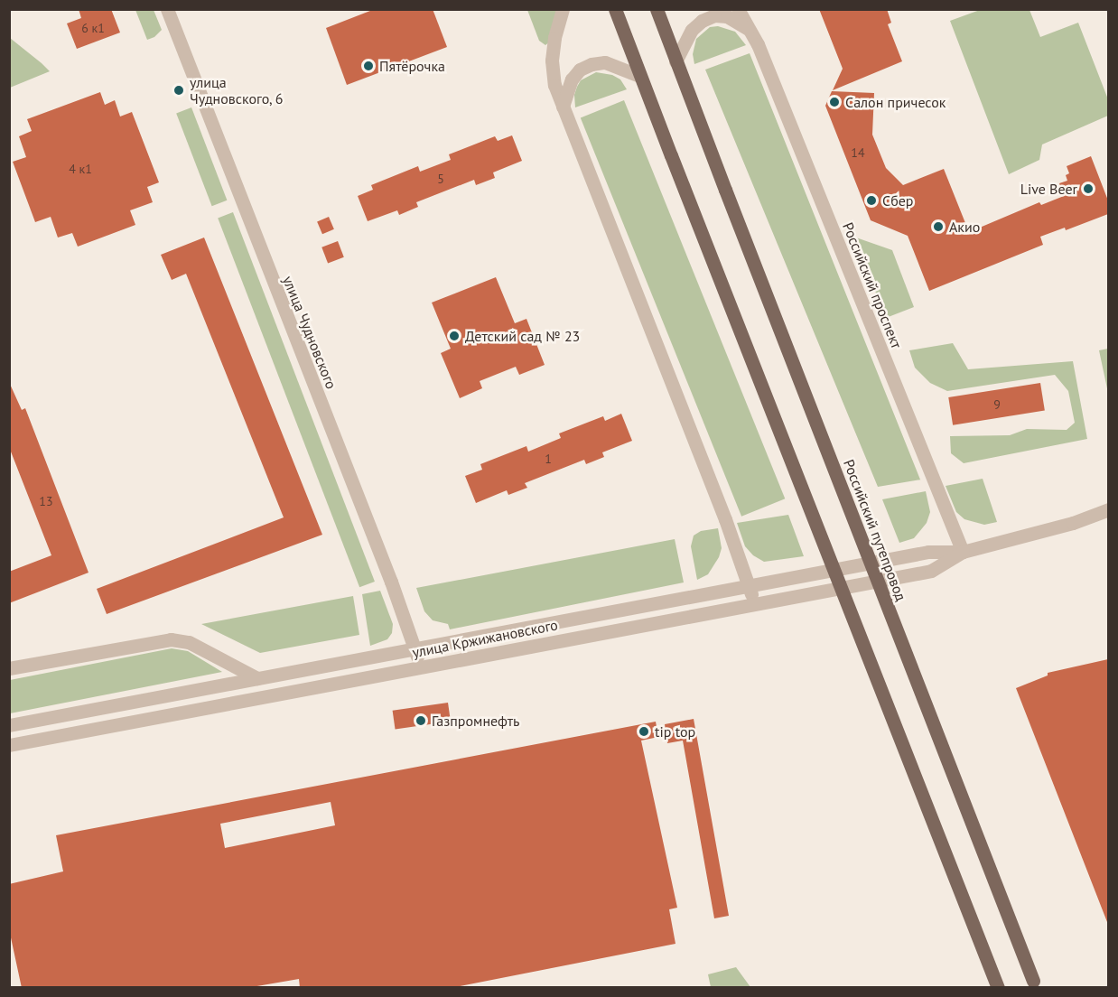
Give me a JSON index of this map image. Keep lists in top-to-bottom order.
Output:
{
  "streets": {
    "main road": ["Российский путепровод"],
    "street": ["Российский проспект", "улица Чудновского", "улица Кржижановского"]
  },
  "crossings": [
    ["Российский проспект", "улица Кржижановского"],
    ["улица Чудновского", "улица Кржижановского"]
  ],
  "places": [
    "Пятёрочка",
    "улица Чудновского, 6",
    "Салон причесок",
    "Live Beer",
    "Сбер",
    "Акио",
    "Детский сад № 23",
    "Газпромнефть",
    "tip top"
  ],
  "house_numbers": [
    "6 к1",
    "14",
    "4 к1",
    "5",
    "9",
    "1",
    "13"
  ]
}
